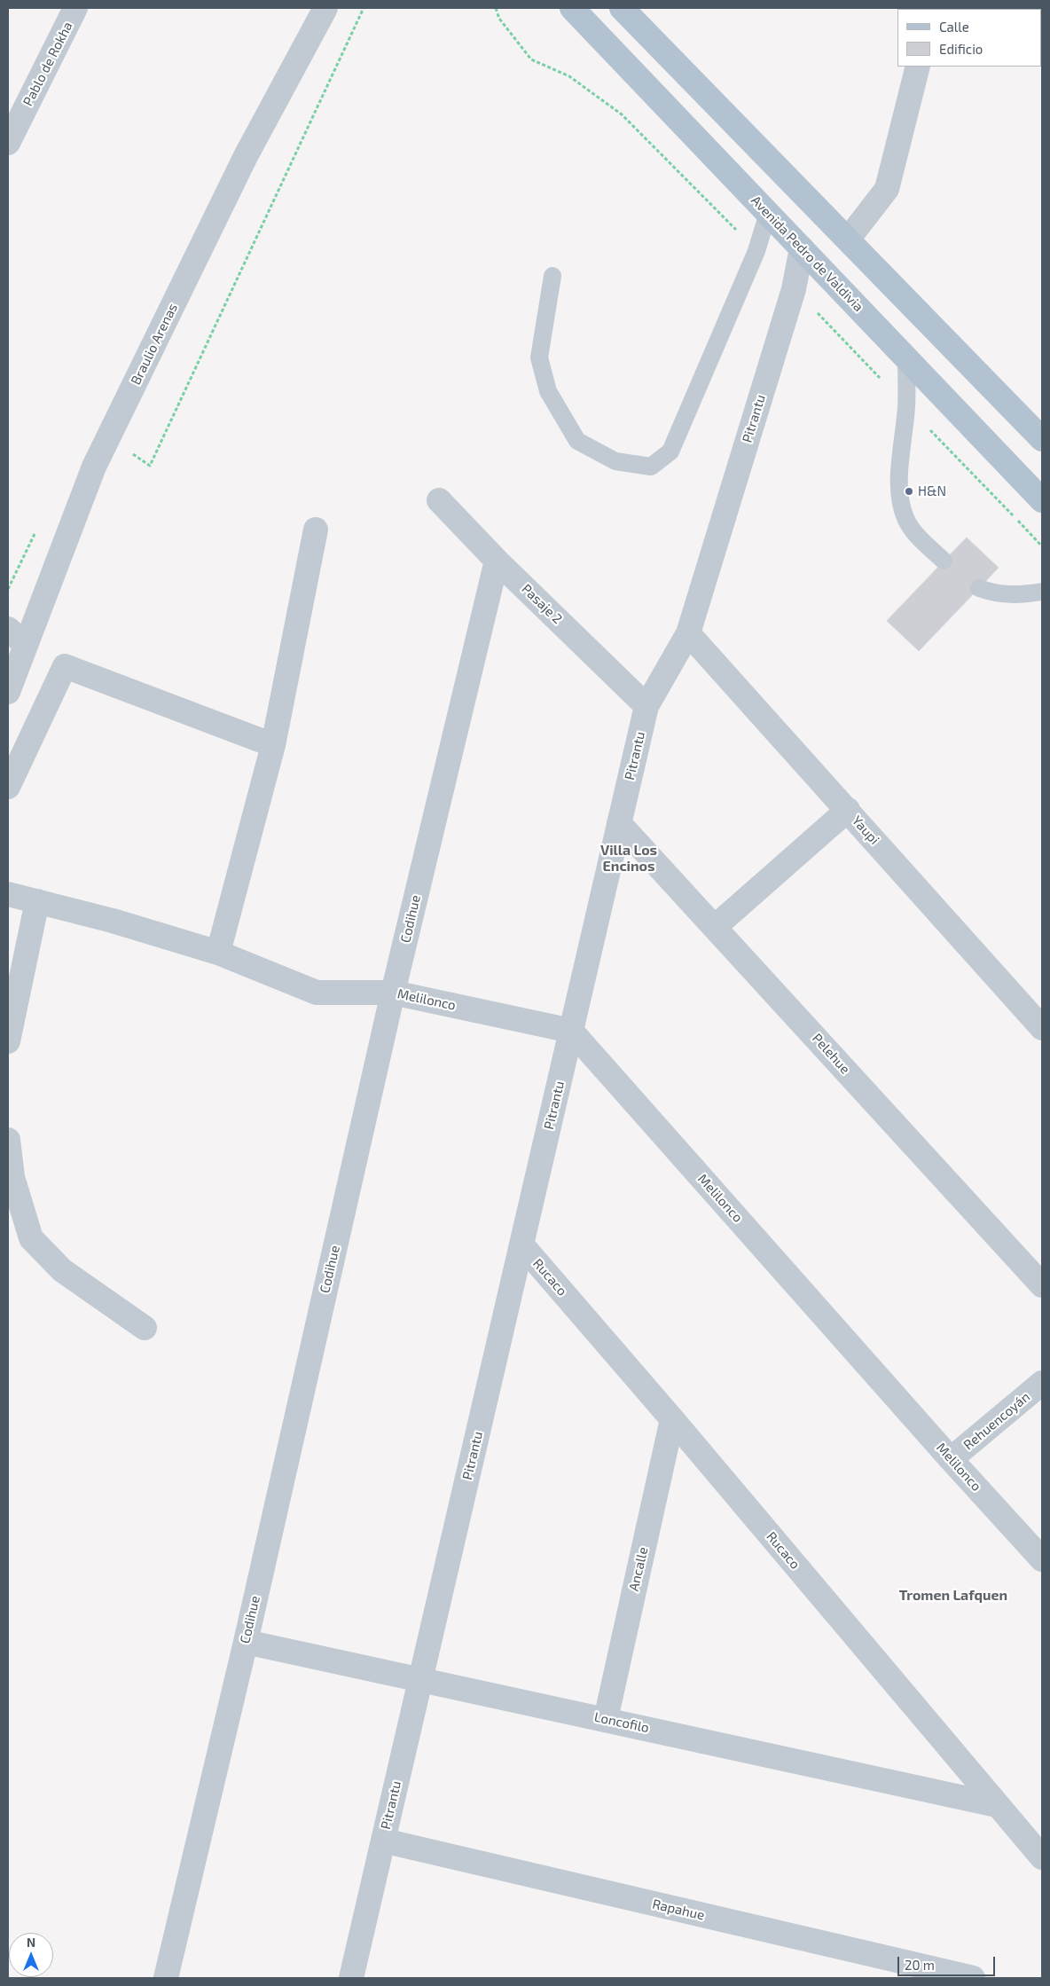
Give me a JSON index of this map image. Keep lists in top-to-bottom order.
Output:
{
  "streets": {
    "main road": ["Avenida Pedro de Valdivia"],
    "street": [
      "Pablo de Rokha",
      "Braulio Arenas",
      "Pitrantu",
      "Pasaje 2",
      "Yaupi",
      "Codihue",
      "Melilonco",
      "Pelehue",
      "Rucaco",
      "Rehuencoyán",
      "Ancalle",
      "Loncofilo",
      "Rapahue"
    ]
  },
  "crossings": [
    ["Avenida Pedro de Valdivia", "Pitrantu"],
    ["Pitrantu", "Pasaje 2"],
    ["Pitrantu", "Yaupi"],
    ["Pitrantu", "Melilonco"],
    ["Pitrantu", "Pelehue"],
    ["Pitrantu", "Rucaco"],
    ["Pitrantu", "Loncofilo"],
    ["Pitrantu", "Rapahue"],
    ["Pasaje 2", "Codihue"],
    ["Codihue", "Melilonco"],
    ["Codihue", "Loncofilo"],
    ["Melilonco", "Rehuencoyán"],
    ["Rucaco", "Ancalle"],
    ["Rucaco", "Loncofilo"],
    ["Ancalle", "Loncofilo"]
  ],
  "districts": ["Villa Los Encinos", "Tromen Lafquen"],
  "places": ["H&N"],
  "legend": ["Calle", "Edificio"],
  "scale_bar": "20 m",
  "north": "top"
}
